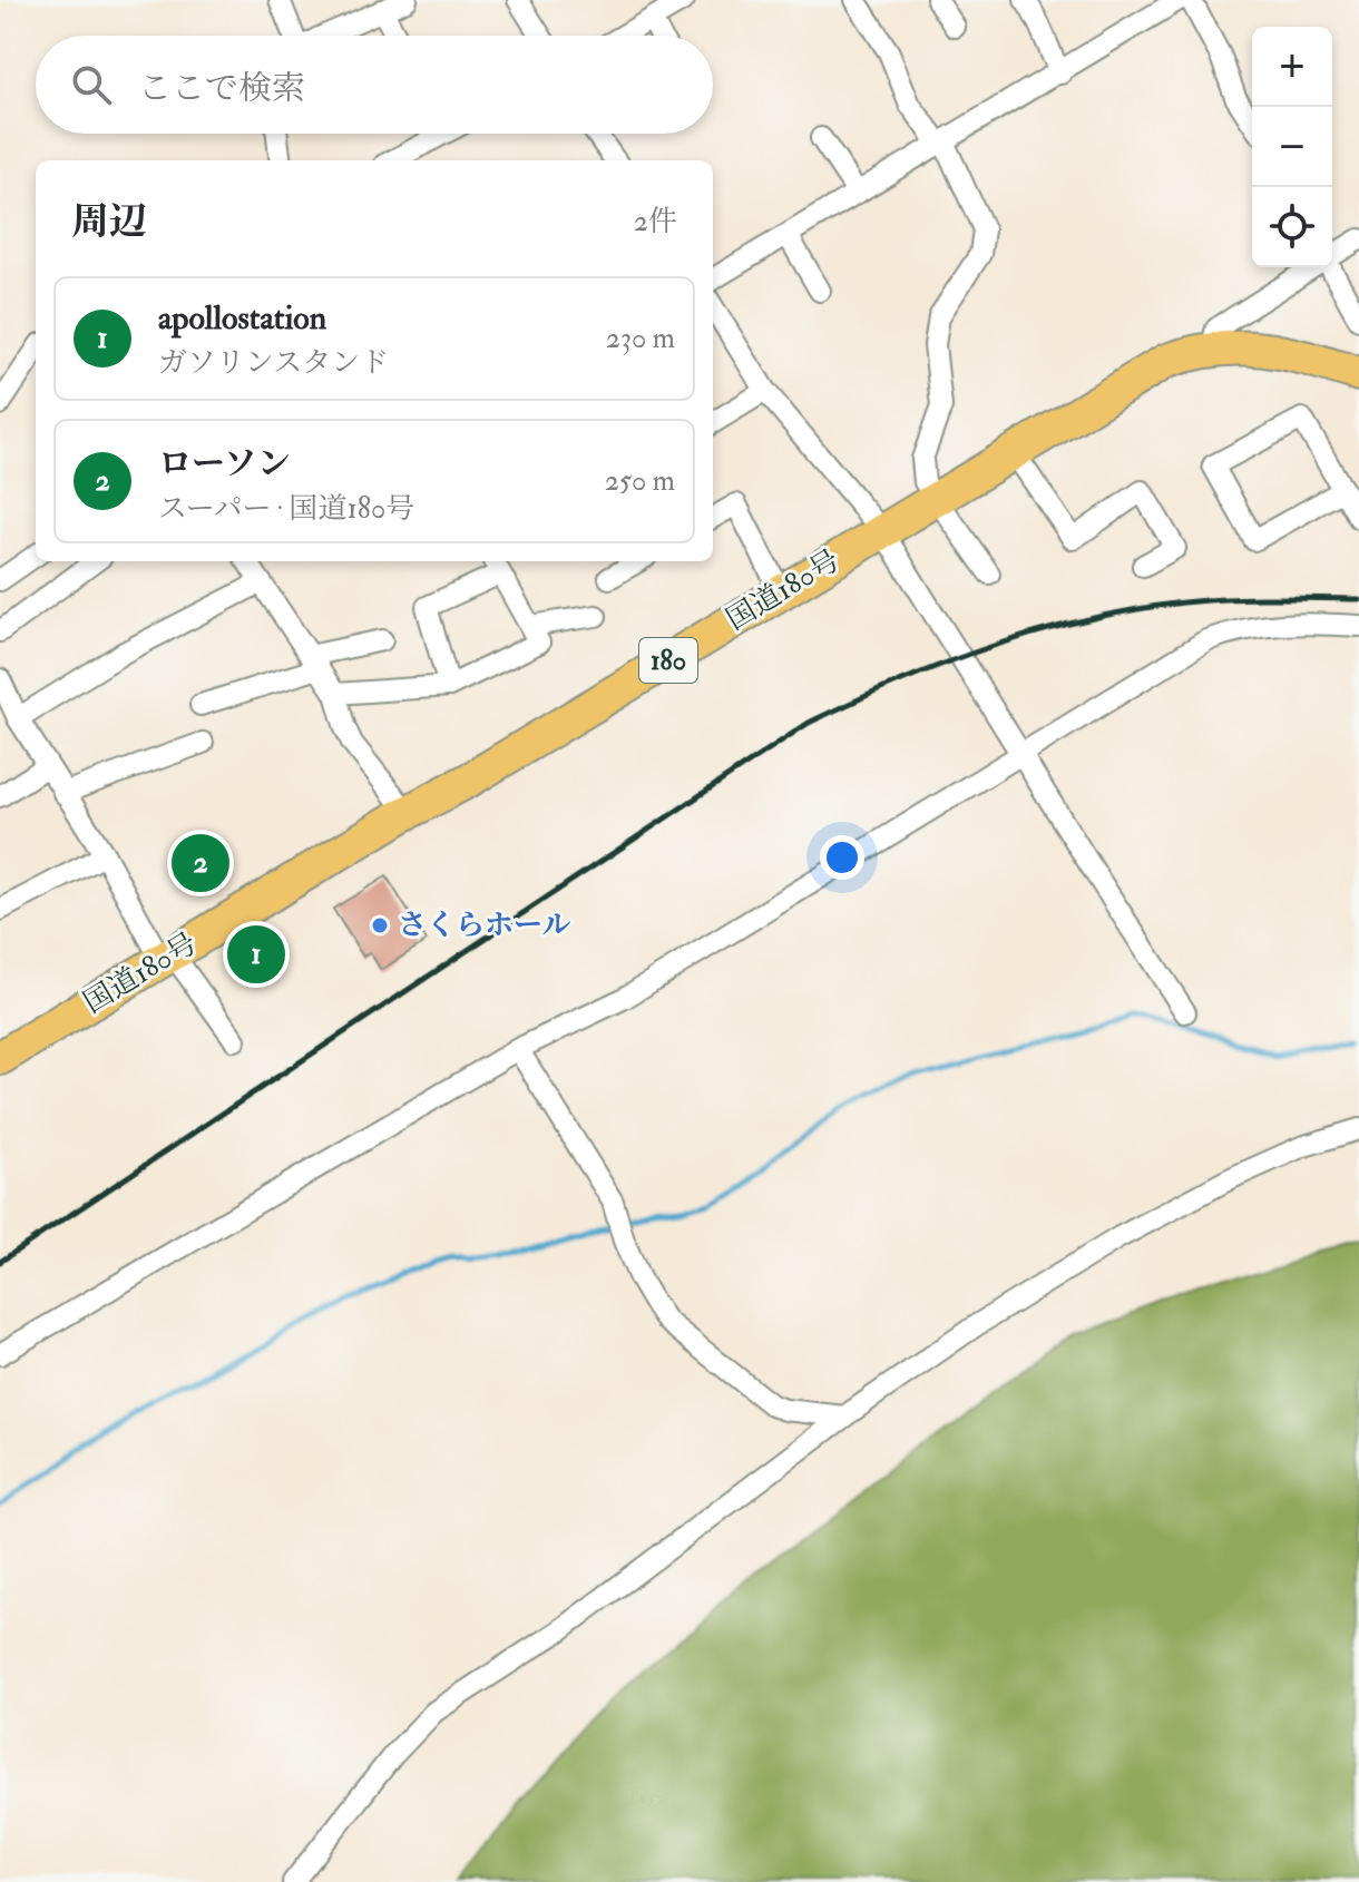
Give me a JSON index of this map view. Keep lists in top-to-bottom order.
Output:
{
  "streets": {
    "highway": ["国道180号", "180"]
  },
  "places": ["さくらホール"],
  "page": {
    "map_buttons": ["+", "−"],
    "search": "ここで検索",
    "heading": ["周辺", "2件"],
    "list": [
      {
        "mark": "1",
        "name": "apollostation",
        "note": "ガソリンスタンド",
        "value": "230 m"
      },
      {
        "mark": "2",
        "name": "ローソン",
        "note": "スーパー · 国道180号",
        "value": "250 m"
      }
    ],
    "pins": ["2", "1"]
  }
}
